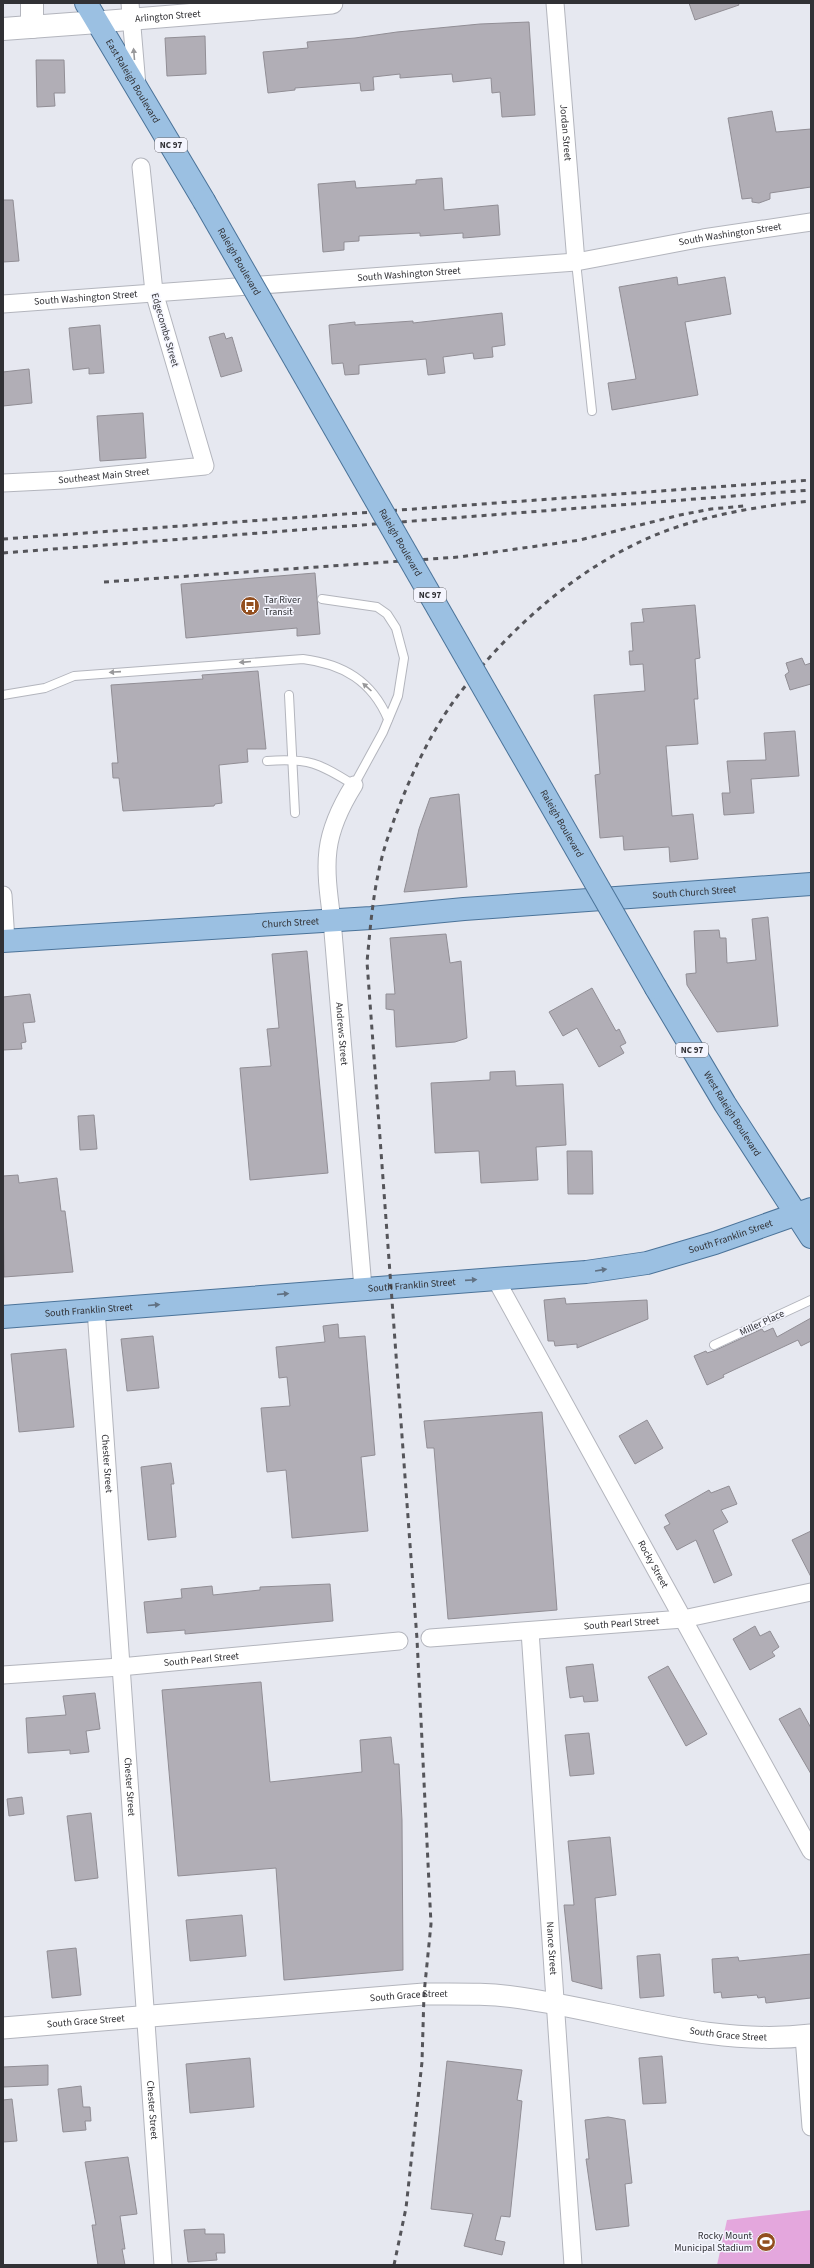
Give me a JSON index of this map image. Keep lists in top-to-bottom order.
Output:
{
  "streets": {
    "main road": [
      "Arlington Street",
      "East Raleigh Boulevard",
      "NC 97",
      "Raleigh Boulevard",
      "South Church Street",
      "Church Street",
      "West Raleigh Boulevard",
      "South Franklin Street"
    ],
    "street": [
      "Jordan Street",
      "South Washington Street",
      "Edgecombe Street",
      "Southeast Main Street",
      "Andrews Street",
      "Chester Street",
      "Rocky Street",
      "South Pearl Street",
      "Nance Street",
      "South Grace Street"
    ],
    "lane": ["Miller Place"]
  },
  "crossings": [
    ["Arlington Street", "East Raleigh Boulevard"],
    ["East Raleigh Boulevard", "Raleigh Boulevard"],
    ["Jordan Street", "South Washington Street"],
    ["South Washington Street", "Edgecombe Street"],
    ["Raleigh Boulevard", "West Raleigh Boulevard"],
    ["Edgecombe Street", "Southeast Main Street"],
    ["South Church Street", "Church Street"],
    ["Church Street", "Andrews Street"],
    ["Andrews Street", "South Franklin Street"],
    ["West Raleigh Boulevard", "South Franklin Street"],
    ["South Franklin Street", "Chester Street"],
    ["South Franklin Street", "Rocky Street"],
    ["Chester Street", "South Pearl Street"],
    ["Chester Street", "South Grace Street"],
    ["Rocky Street", "South Pearl Street"],
    ["South Pearl Street", "Nance Street"],
    ["Nance Street", "South Grace Street"]
  ],
  "one_way": ["South Franklin Street"],
  "places": {
    "bus stop": ["Tar River Transit"],
    "sports": ["Rocky Mount Municipal Stadium"]
  }
}
